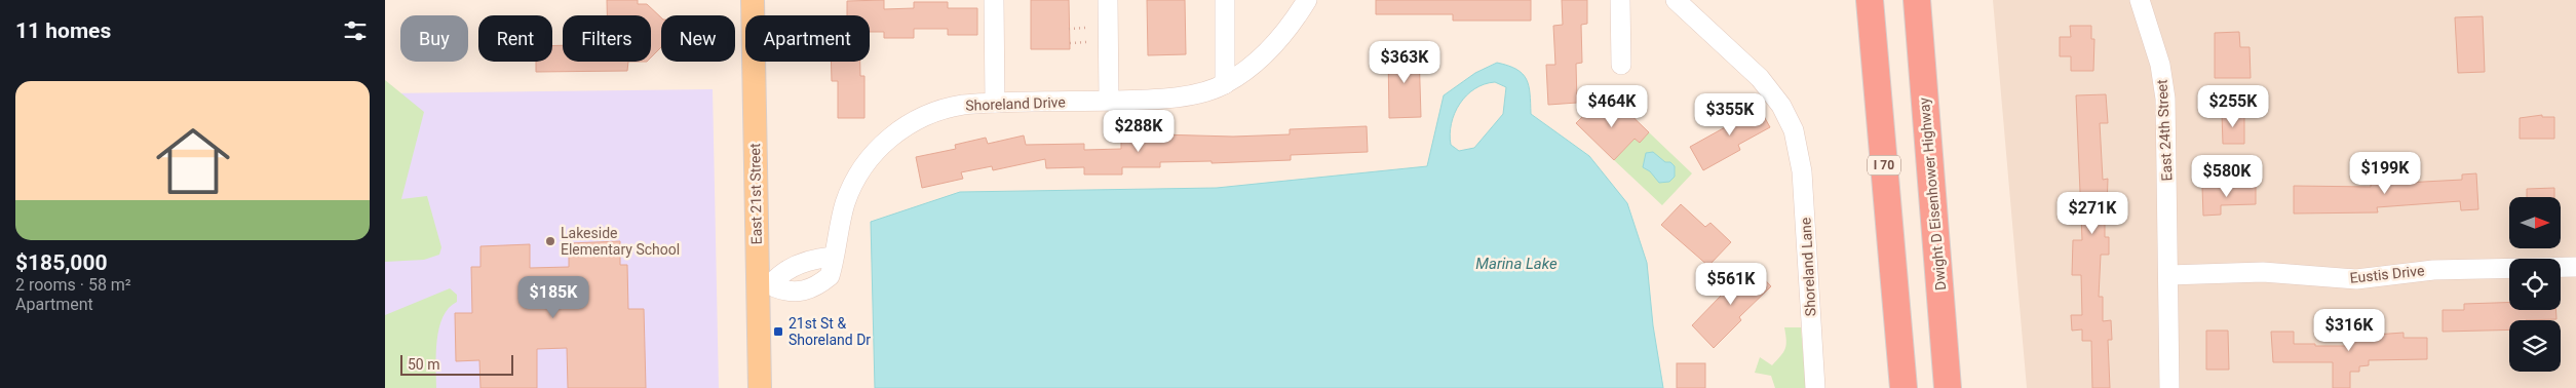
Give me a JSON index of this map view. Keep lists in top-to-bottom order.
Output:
{
  "streets": {
    "highway": ["I 70", "Dwight D Eisenhower Highway"],
    "main road": ["East 21st Street"],
    "street": [
      "Shoreland Drive",
      "East 24th Street",
      "Shoreland Lane",
      "Eustis Drive"
    ]
  },
  "crossings": [
    ["Shoreland Drive", "East 21st Street"],
    ["East 24th Street", "Eustis Drive"]
  ],
  "water": ["Marina Lake"],
  "places": {
    "other": ["Lakeside Elementary School"],
    "transit": ["21st St & Shoreland Dr"]
  },
  "scale_bar": "50 m",
  "north": "right",
  "page": {
    "heading": "11 homes",
    "chip": [
      "Buy",
      "Rent",
      "Filters",
      "New",
      "Apartment"
    ],
    "price": [
      "$363K",
      "$464K",
      "$255K",
      "$355K",
      "$288K",
      "$199K",
      "$580K",
      "$271K",
      "$561K",
      "$185K",
      "$316K"
    ],
    "list": [
      {
        "name": "$185,000",
        "note": "2 rooms · 58 m² · Apartment"
      }
    ],
    "scale": "50 m"
  }
}
